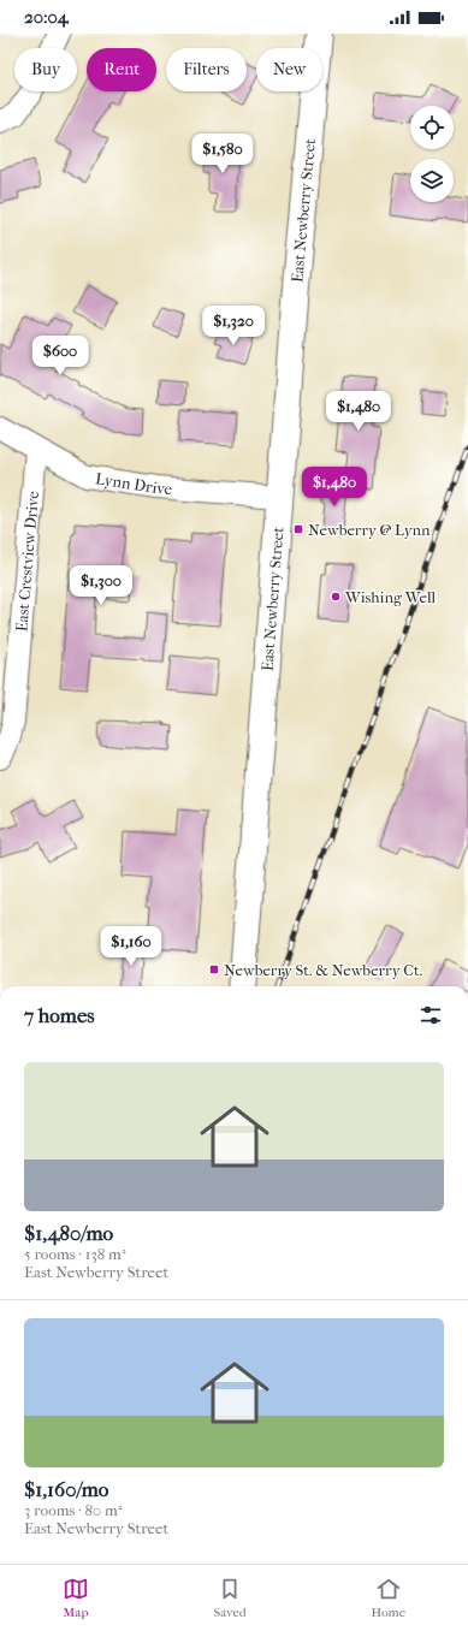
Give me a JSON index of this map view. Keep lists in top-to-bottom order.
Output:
{
  "streets": {
    "main road": ["East Newberry Street"],
    "street": ["Lynn Drive", "East Crestview Drive"]
  },
  "crossings": [
    ["East Newberry Street", "Lynn Drive"],
    ["Lynn Drive", "East Crestview Drive"]
  ],
  "places": {
    "transit": ["Newberry @ Lynn", "Newberry St. & Newberry Ct."],
    "other": ["Wishing Well"]
  },
  "page": {
    "status": "20:04",
    "chip": [
      "Buy",
      "Rent",
      "Filters",
      "New"
    ],
    "price": [
      "$1,580",
      "$1,320",
      "$600",
      "$1,480",
      "$1,480",
      "$1,300",
      "$1,160"
    ],
    "heading": "7 homes",
    "list": [
      {
        "name": "$1,480/mo",
        "note": "5 rooms · 138 m² · East Newberry Street"
      },
      {
        "name": "$1,160/mo",
        "note": "3 rooms · 80 m² · East Newberry Street"
      }
    ],
    "tabs": ["Map", "Saved", "Home"]
  }
}
